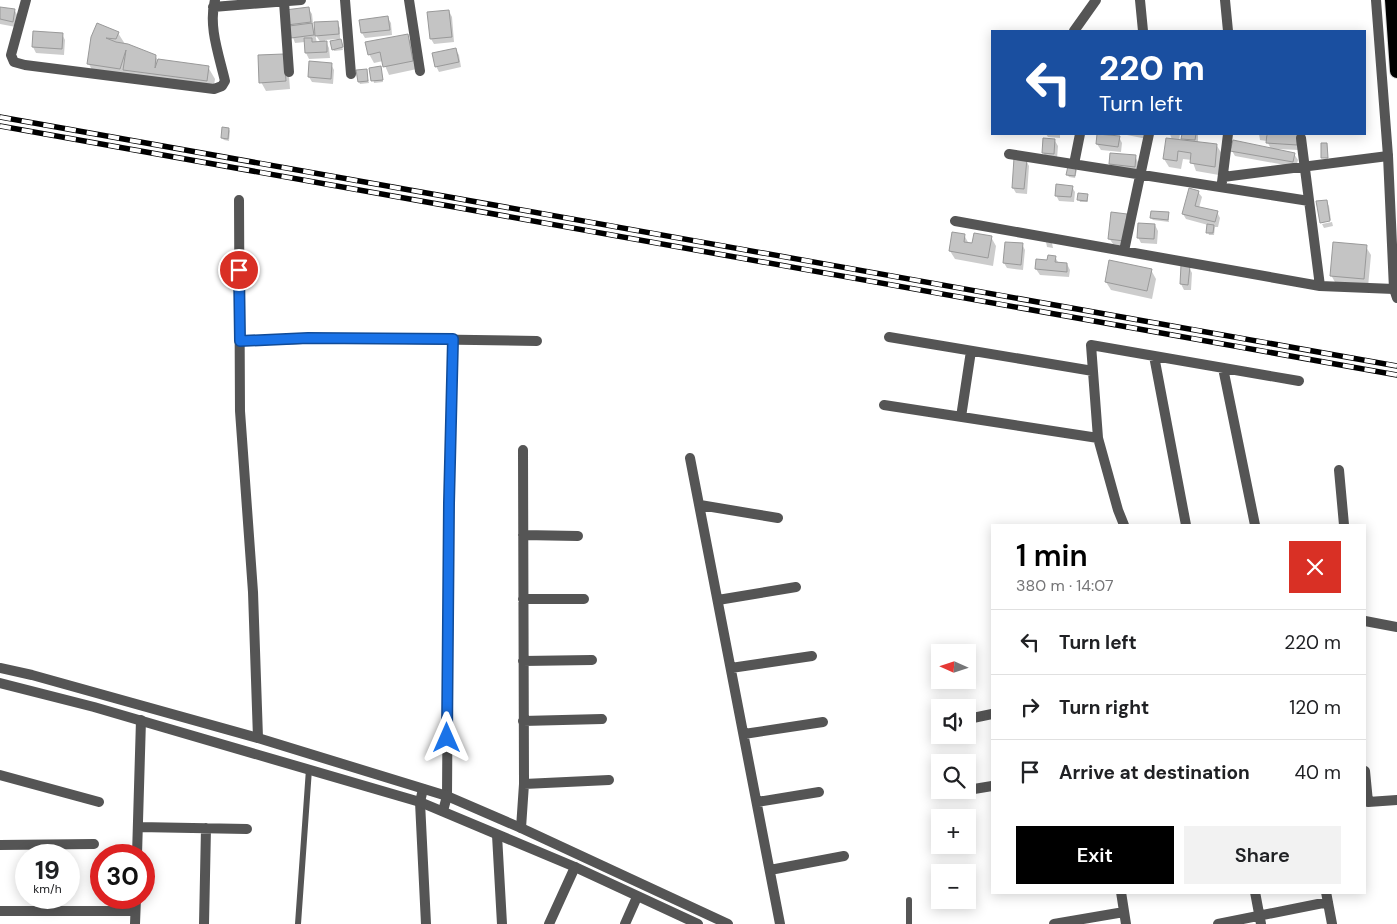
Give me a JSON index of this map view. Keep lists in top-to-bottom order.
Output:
{
  "north": "left",
  "page": {
    "turn": ["220 m", "Turn left"],
    "heading": ["1 min", "380 m · 14:07"],
    "list": [
      {
        "name": "Turn left",
        "value": "220 m"
      },
      {
        "name": "Turn right",
        "value": "120 m"
      },
      {
        "name": "Arrive at destination",
        "value": "40 m"
      }
    ],
    "map_buttons": ["+", "−"],
    "buttons": ["Exit", "Share"],
    "speed": "19 km/h",
    "limit": "30"
  }
}
